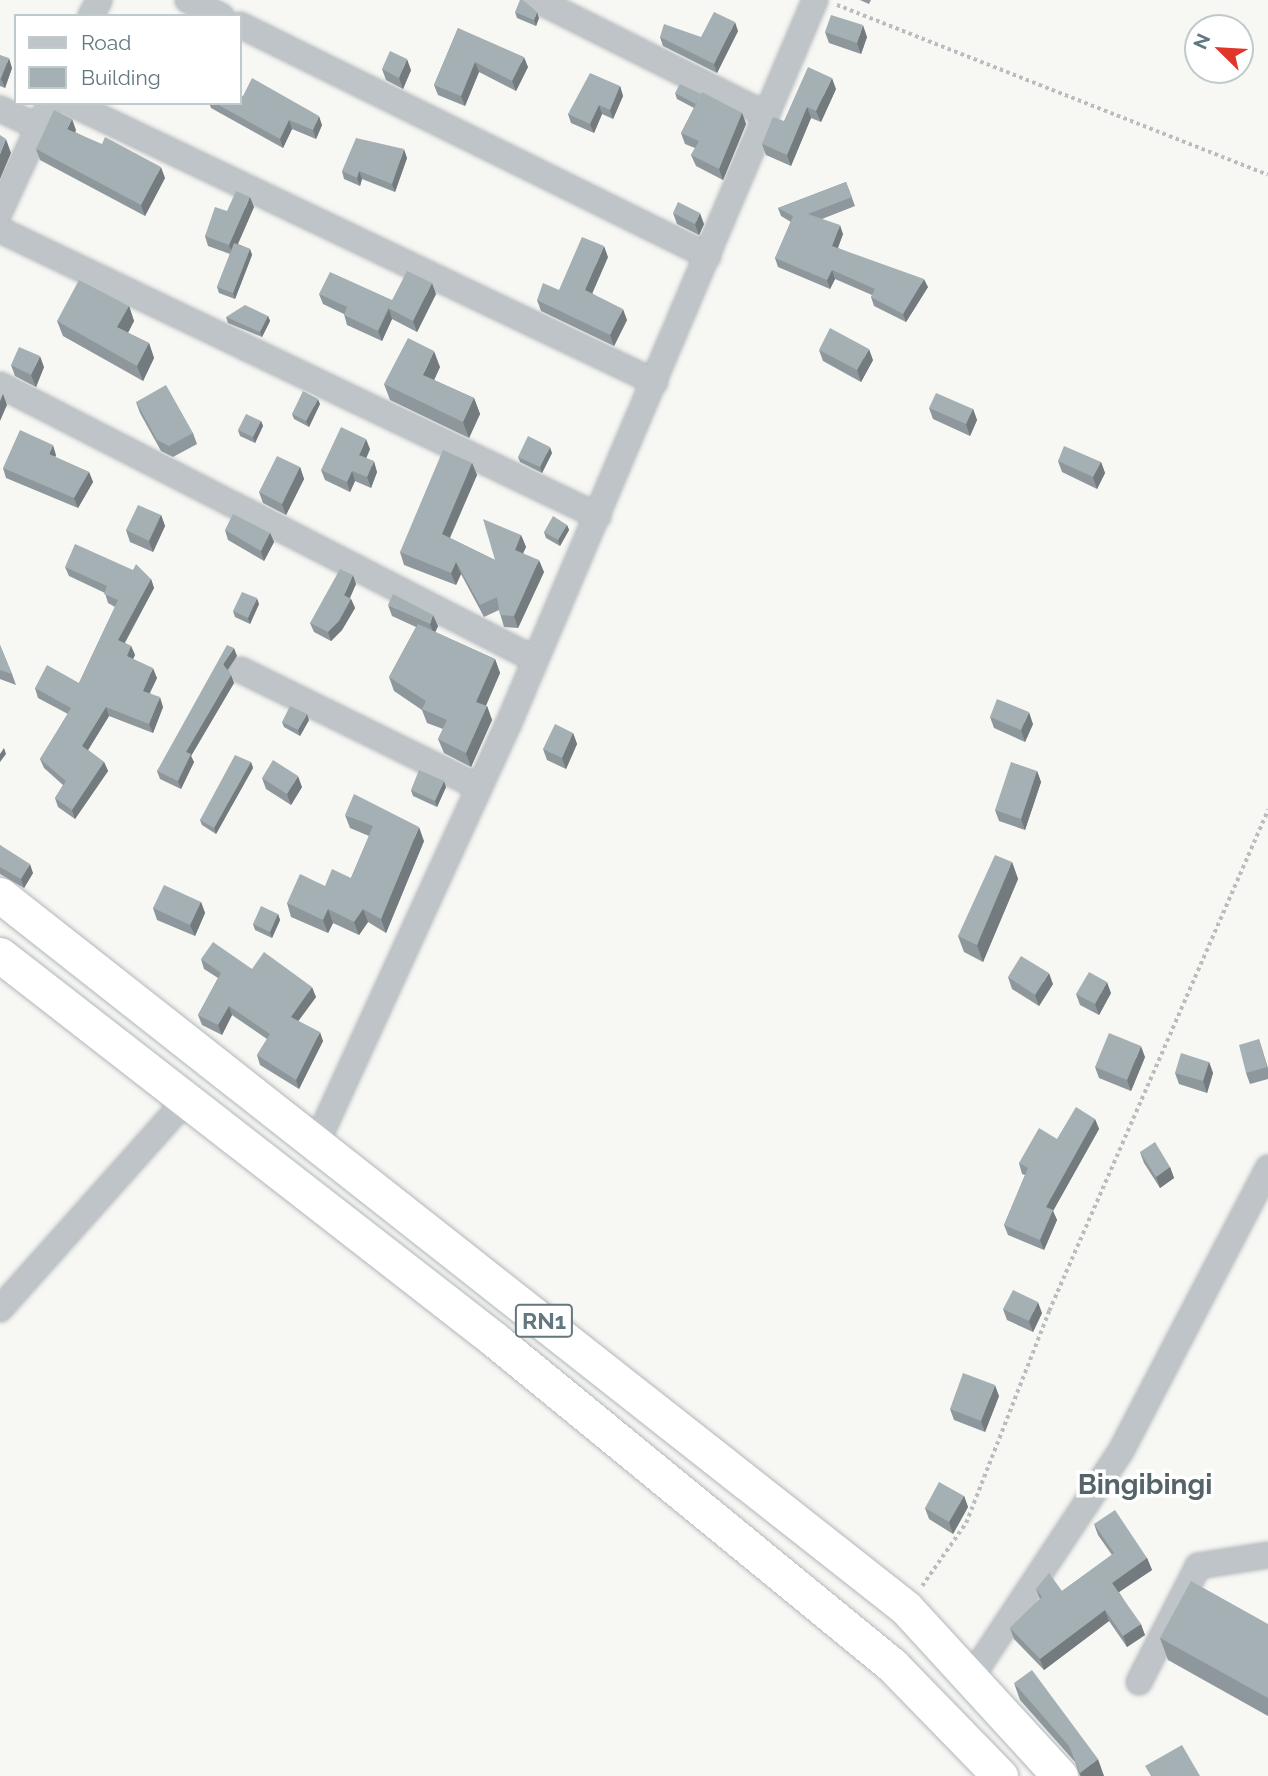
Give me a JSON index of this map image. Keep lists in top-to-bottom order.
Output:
{
  "streets": {
    "highway": ["RN1"]
  },
  "districts": ["Bingibingi"],
  "legend": ["Road", "Building"],
  "north": "top left"
}
